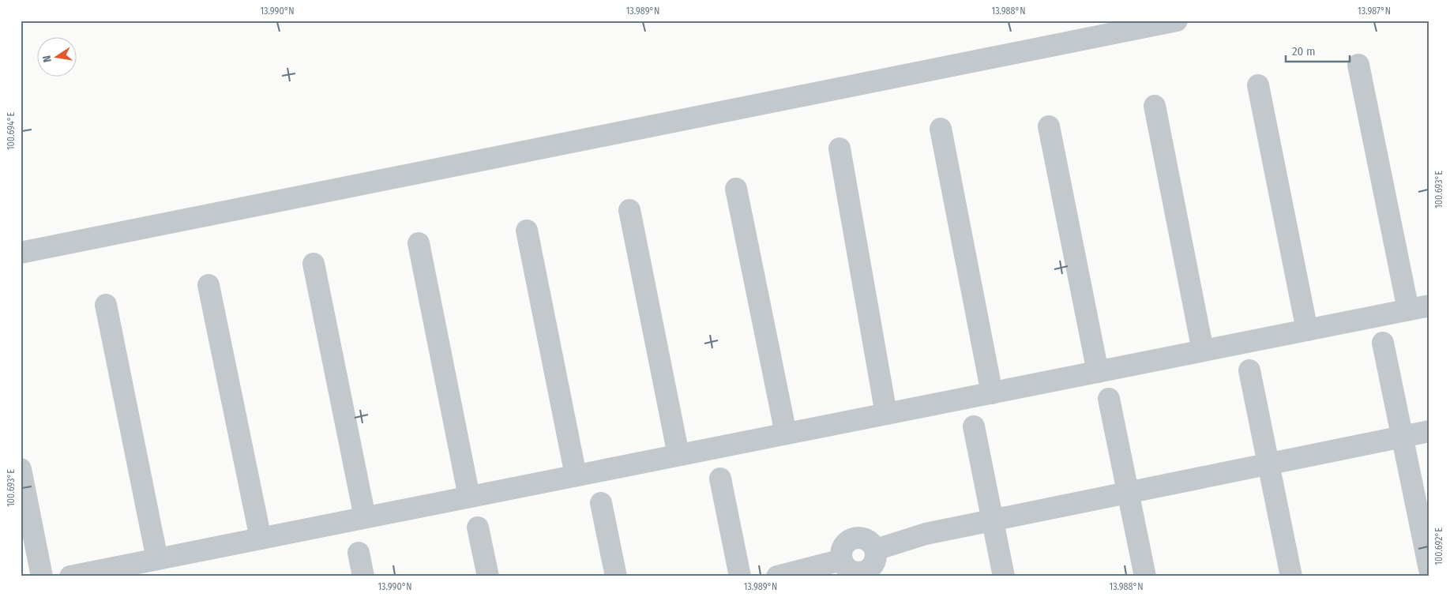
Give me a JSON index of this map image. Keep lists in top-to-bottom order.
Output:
{
  "scale_bar": "20 m",
  "north": "left",
  "coordinates": [
    "13.990°N",
    "13.989°N",
    "13.988°N",
    "13.987°N",
    "100.694°E",
    "100.693°E",
    "100.692°E"
  ]
}
